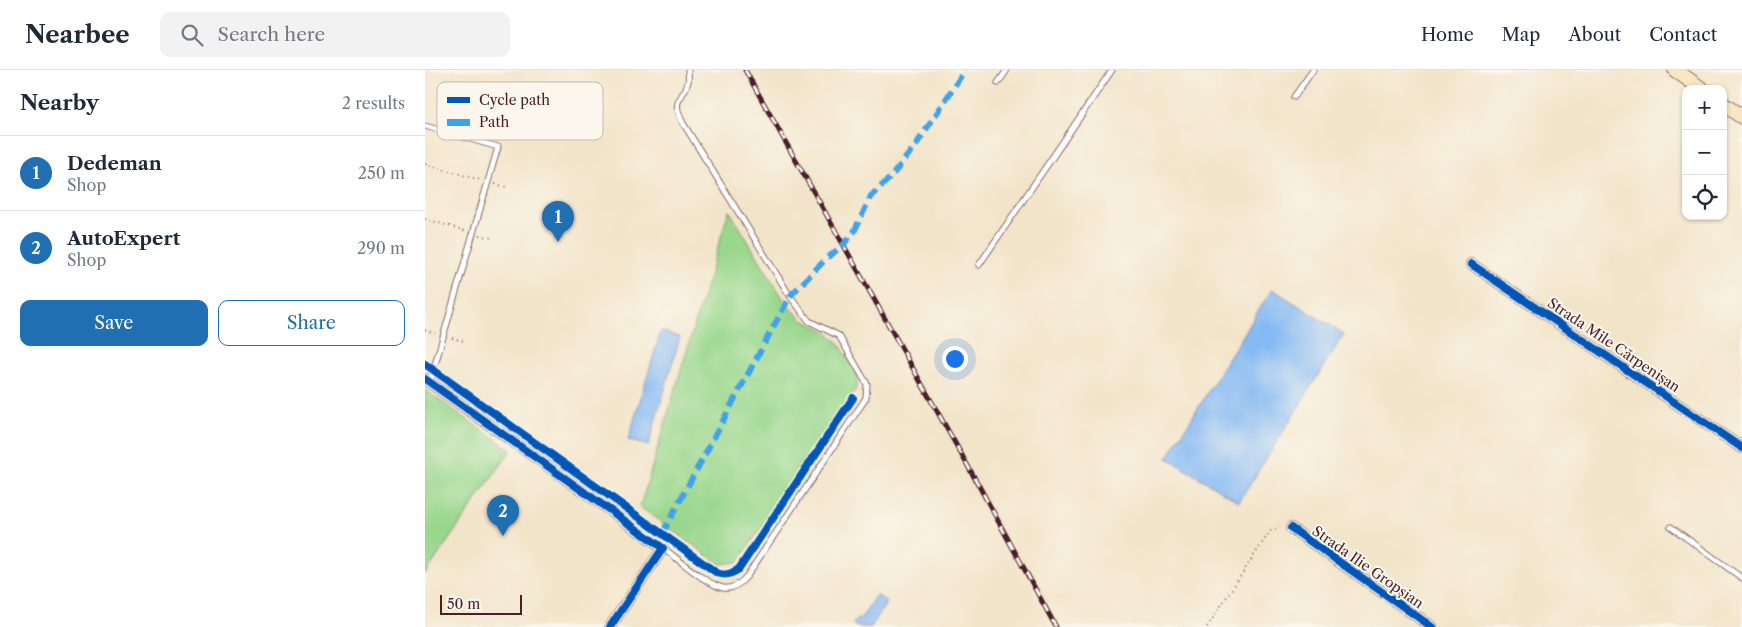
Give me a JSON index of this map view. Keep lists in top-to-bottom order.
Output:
{
  "streets": {
    "street": ["Strada Mile Cărpenișan", "Strada Ilie Gropșian"]
  },
  "legend": ["Cycle path", "Path"],
  "scale_bar": "50 m",
  "page": {
    "header": "Nearbee",
    "search": "Search here",
    "nav": [
      "Home",
      "Map",
      "About",
      "Contact"
    ],
    "heading": ["Nearby", "2 results"],
    "map_buttons": ["+", "−"],
    "list": [
      {
        "mark": "1",
        "name": "Dedeman",
        "note": "Shop",
        "value": "250 m"
      },
      {
        "mark": "2",
        "name": "AutoExpert",
        "note": "Shop",
        "value": "290 m"
      }
    ],
    "pins": ["1", "2"],
    "buttons": ["Save", "Share"],
    "scale": "50 m"
  }
}
